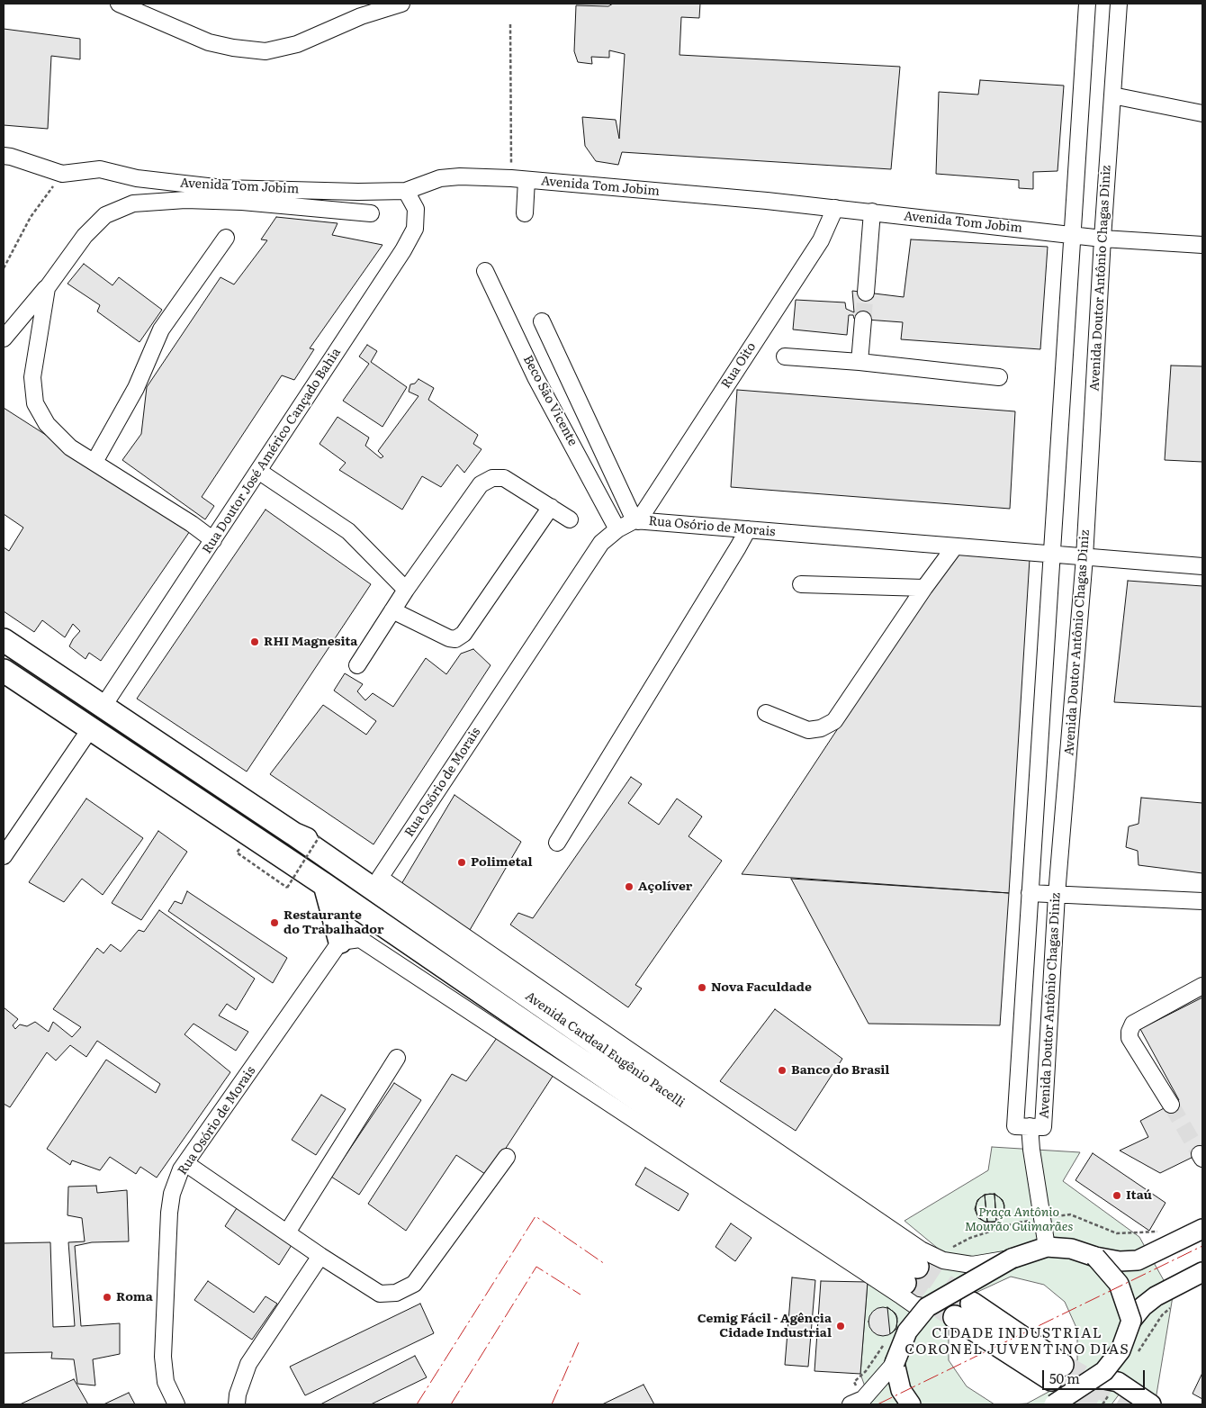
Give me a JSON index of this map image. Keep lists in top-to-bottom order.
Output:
{
  "streets": {
    "highway": ["Avenida Cardeal Eugênio Pacelli"],
    "street": [
      "Avenida Tom Jobim",
      "Avenida Doutor Antônio Chagas Diniz",
      "Rua Oito",
      "Beco São Vicente",
      "Rua Doutor José Américo Cançado Bahia",
      "Rua Osório de Morais"
    ]
  },
  "crossings": [
    ["Avenida Tom Jobim", "Avenida Doutor Antônio Chagas Diniz"],
    ["Avenida Tom Jobim", "Rua Oito"],
    ["Avenida Tom Jobim", "Rua Doutor José Américo Cançado Bahia"],
    ["Avenida Doutor Antônio Chagas Diniz", "Rua Osório de Morais"],
    ["Rua Oito", "Rua Osório de Morais"],
    ["Beco São Vicente", "Rua Osório de Morais"],
    ["Rua Osório de Morais", "Avenida Cardeal Eugênio Pacelli"]
  ],
  "districts": ["CIDADE INDUSTRIAL CORONEL JUVENTINO DIAS"],
  "parks": ["Praça Antônio Mourão Guimarães"],
  "places": [
    "RHI Magnesita",
    "Polimetal",
    "Açolíver",
    "Restaurante do Trabalhador",
    "Nova Faculdade",
    "Banco do Brasil",
    "Itaú",
    "Roma",
    "Cemig Fácil - Agência Cidade Industrial"
  ],
  "scale_bar": "50 m"
}
